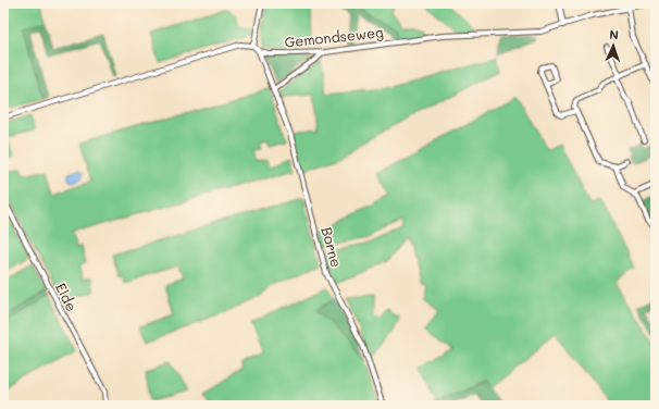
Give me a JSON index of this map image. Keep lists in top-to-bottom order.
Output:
{
  "streets": {
    "street": ["Gemondseweg", "Borne", "Elde"]
  },
  "crossings": [
    ["Gemondseweg", "Borne"]
  ],
  "north": "top"
}
